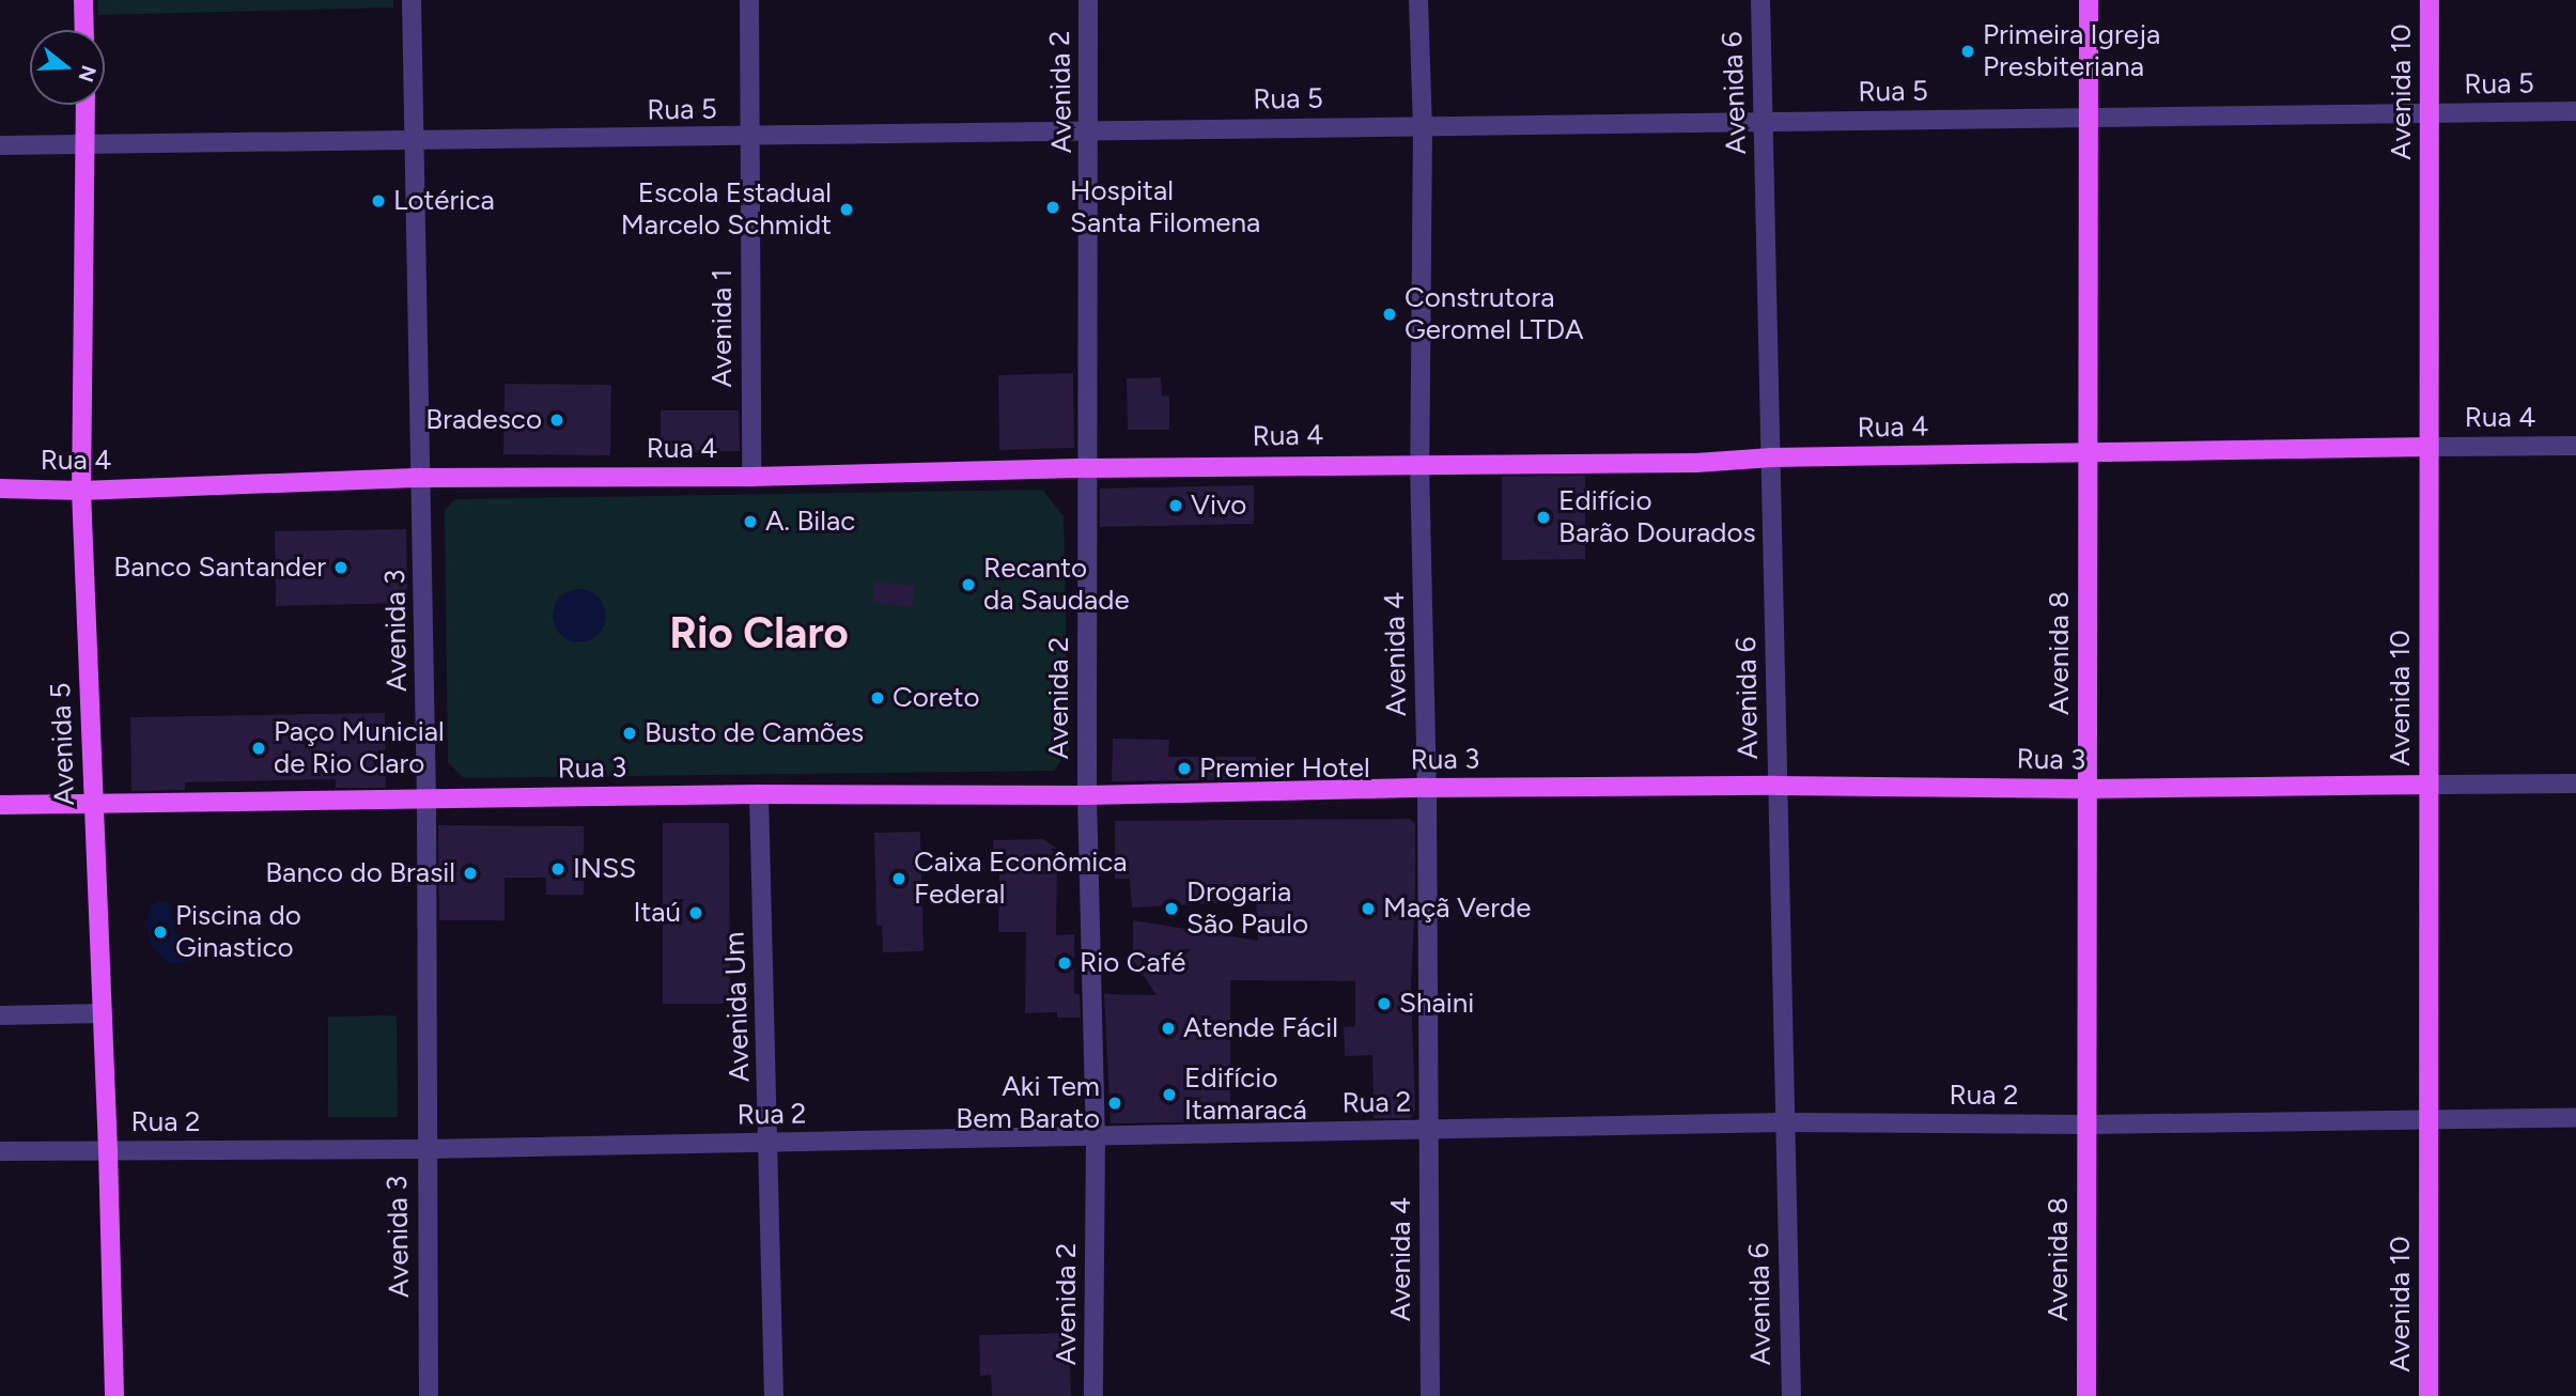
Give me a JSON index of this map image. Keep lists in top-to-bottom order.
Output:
{
  "streets": {
    "main road": [
      "Avenida 10",
      "Rua 4",
      "Avenida 8",
      "Avenida 5",
      "Rua 3"
    ],
    "street": [
      "Rua 5",
      "Avenida 2",
      "Avenida 6",
      "Avenida 1",
      "Avenida 3",
      "Avenida 4",
      "Avenida Um",
      "Rua 2"
    ]
  },
  "crossings": [
    ["Rua 5", "Avenida 2"],
    ["Rua 5", "Avenida 10"],
    ["Rua 5", "Avenida 6"],
    ["Rua 5", "Avenida 1"],
    ["Rua 5", "Avenida 3"],
    ["Rua 5", "Avenida 8"],
    ["Rua 5", "Avenida 4"],
    ["Rua 5", "Avenida 5"],
    ["Avenida 2", "Rua 4"],
    ["Avenida 2", "Rua 3"],
    ["Avenida 2", "Rua 2"],
    ["Avenida 10", "Rua 4"],
    ["Avenida 10", "Rua 3"],
    ["Avenida 10", "Rua 2"],
    ["Avenida 6", "Rua 4"],
    ["Avenida 6", "Rua 3"],
    ["Avenida 6", "Rua 2"],
    ["Avenida 1", "Rua 4"],
    ["Rua 4", "Avenida 3"],
    ["Rua 4", "Avenida 8"],
    ["Rua 4", "Avenida 4"],
    ["Rua 4", "Avenida 5"],
    ["Avenida 3", "Rua 3"],
    ["Avenida 3", "Rua 2"],
    ["Avenida 8", "Rua 3"],
    ["Avenida 8", "Rua 2"],
    ["Avenida 4", "Rua 3"],
    ["Avenida 4", "Rua 2"],
    ["Avenida 5", "Rua 3"],
    ["Avenida 5", "Rua 2"],
    ["Rua 3", "Avenida Um"],
    ["Avenida Um", "Rua 2"]
  ],
  "districts": ["Rio Claro"],
  "places": [
    "Primeira Igreja Presbiteriana",
    "Lotérica",
    "Hospital Santa Filomena",
    "Escola Estadual Marcelo Schmidt",
    "Construtora Geromel LTDA",
    "Bradesco",
    "Vivo",
    "Edifício Barão Dourados",
    "A. Bilac",
    "Banco Santander",
    "Recanto da Saudade",
    "Coreto",
    "Busto de Camões",
    "Paço Municial de Rio Claro",
    "Premier Hotel",
    "INSS",
    "Banco do Brasil",
    "Caixa Econômica Federal",
    "Drogaria São Paulo",
    "Maçã Verde",
    "Itaú",
    "Piscina do Ginastico",
    "Rio Café",
    "Shaini",
    "Atende Fácil",
    "Edifício Itamaracá",
    "Aki Tem Bem Barato"
  ],
  "north": "right"
}
